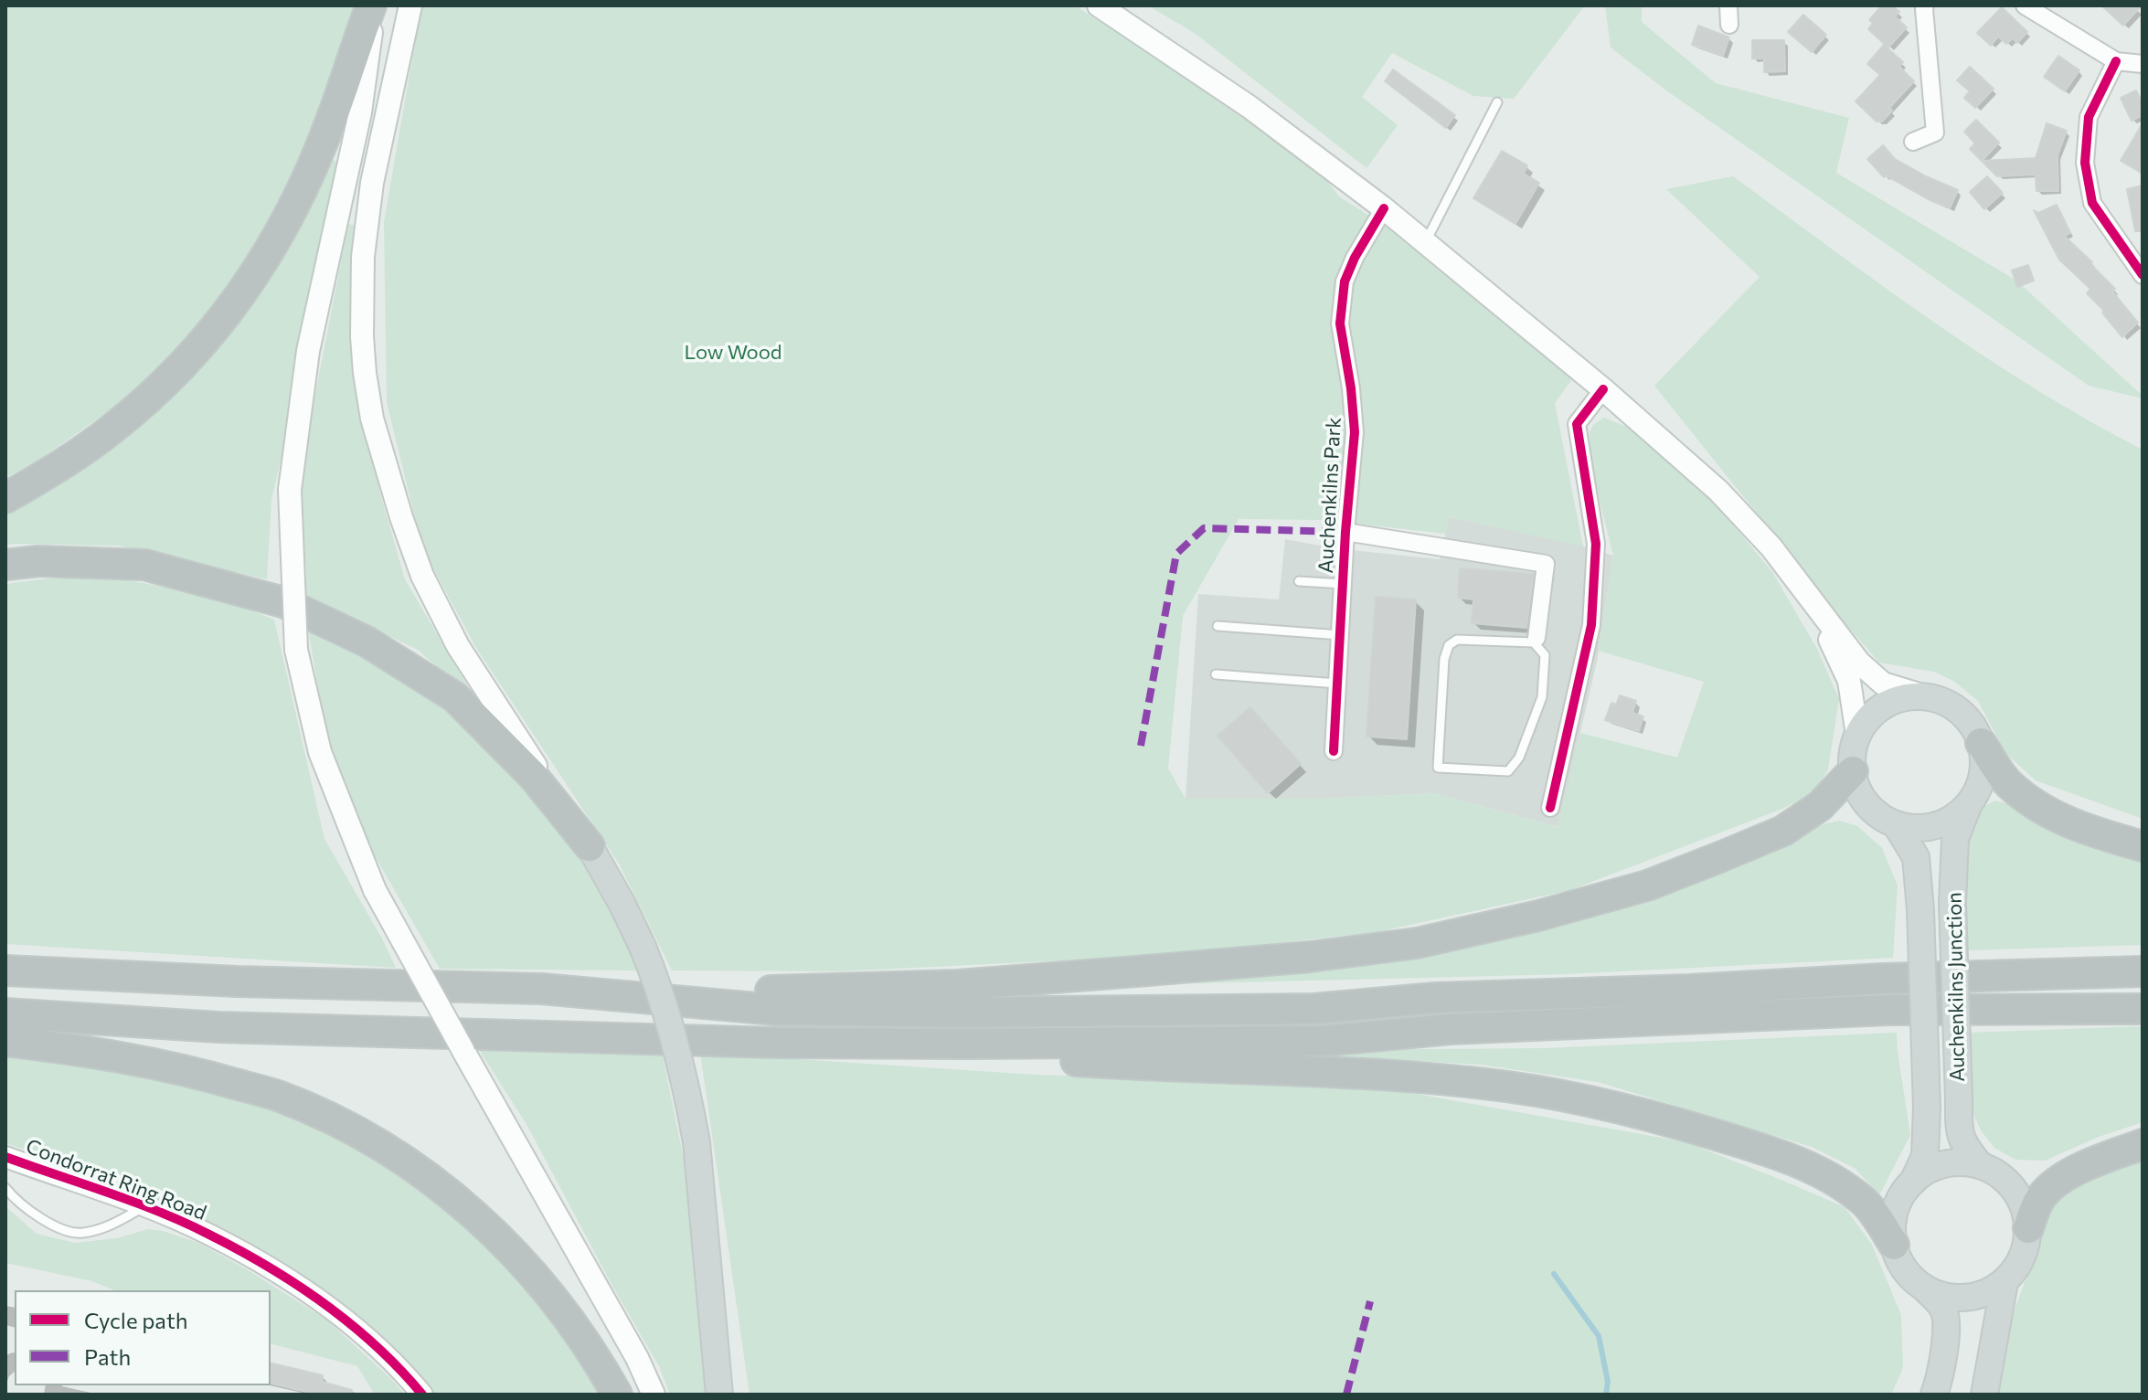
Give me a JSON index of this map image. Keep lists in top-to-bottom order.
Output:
{
  "streets": {
    "main road": ["Auchenkilns Junction"],
    "street": ["Auchenkilns Park", "Condorrat Ring Road"]
  },
  "parks": ["Low Wood"],
  "legend": ["Cycle path", "Path"]
}
